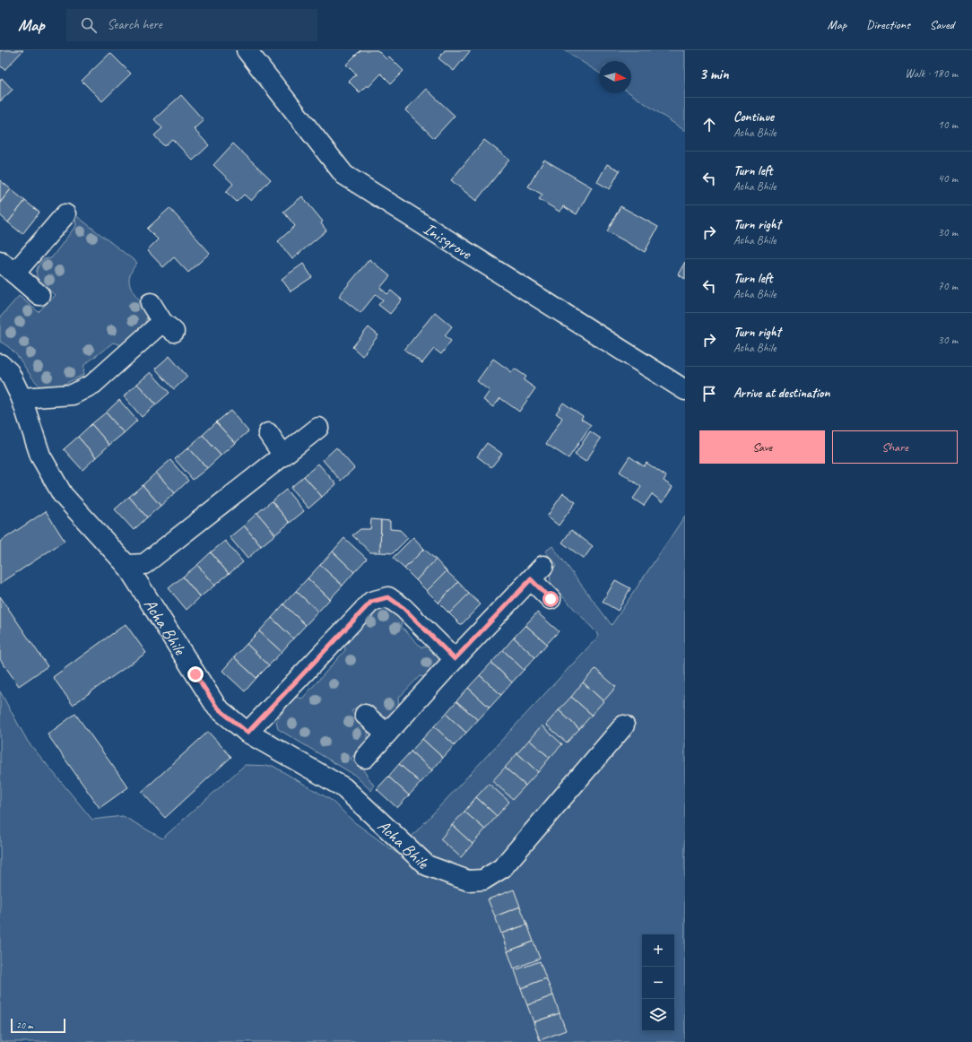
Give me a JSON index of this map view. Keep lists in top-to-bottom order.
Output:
{
  "streets": {
    "street": ["Inisgrove", "Acha Bhile"]
  },
  "scale_bar": "20 m",
  "north": "right",
  "page": {
    "header": "Map",
    "search": "Search here",
    "nav": ["Map", "Directions", "Saved"],
    "heading": ["3 min", "Walk · 180 m"],
    "list": [
      ["Continue", "Acha Bhile", "10 m"],
      ["Turn left", "Acha Bhile", "40 m"],
      ["Turn right", "Acha Bhile", "30 m"],
      ["Turn left", "Acha Bhile", "70 m"],
      ["Turn right", "Acha Bhile", "30 m"],
      "Arrive at destination"
    ],
    "buttons": ["Save", "Share"],
    "map_buttons": ["+", "−"],
    "scale": "20 m"
  }
}
